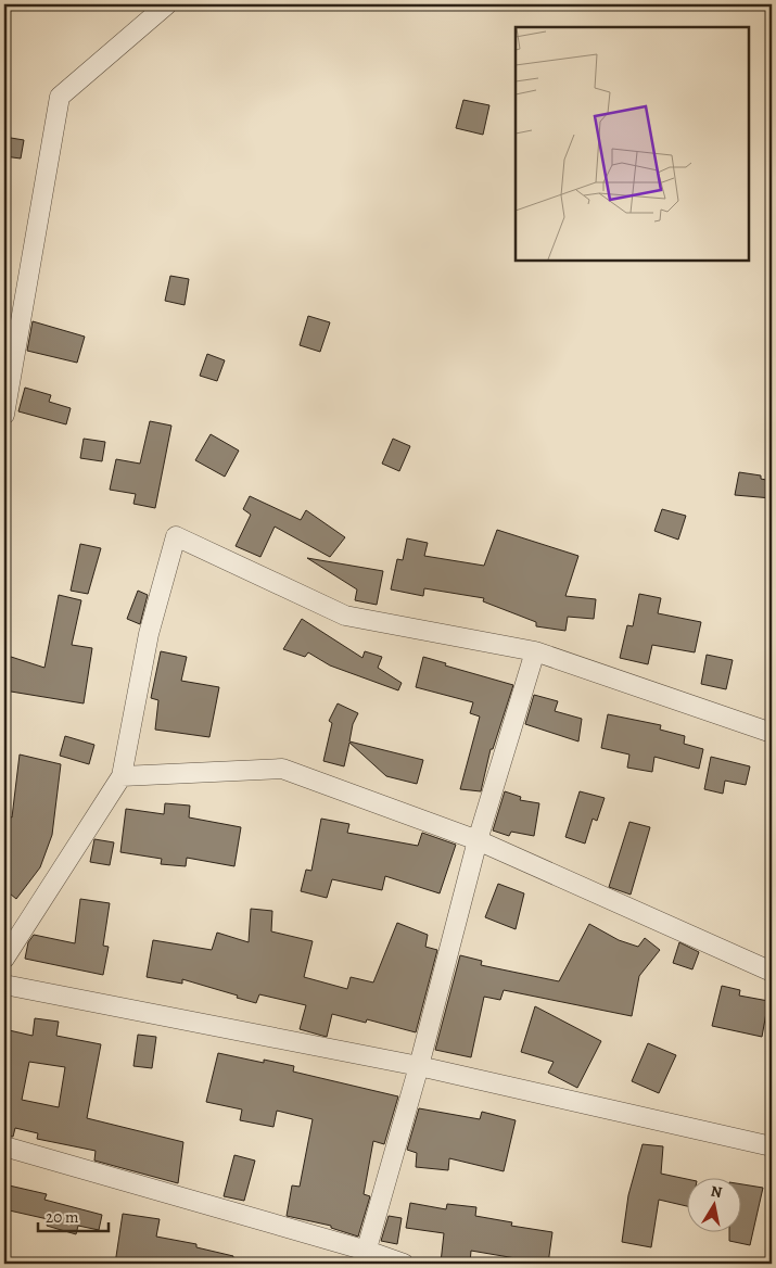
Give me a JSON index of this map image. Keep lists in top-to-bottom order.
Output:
{
  "scale_bar": "20 m",
  "north": "top"
}
